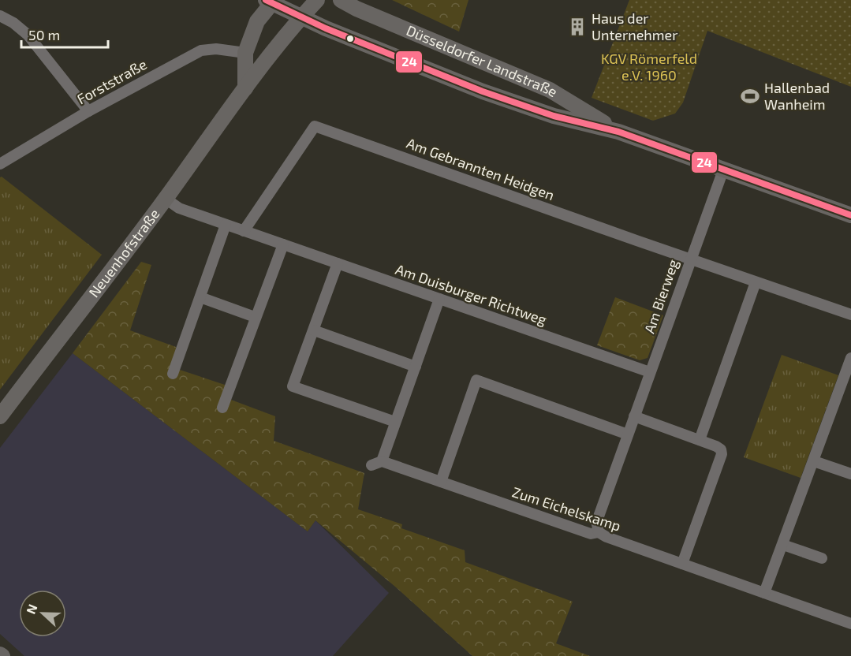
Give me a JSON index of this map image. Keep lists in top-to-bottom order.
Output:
{
  "streets": {
    "main road": ["Düsseldorfer Landstraße", "Neuenhofstraße"],
    "street": [
      "Forststraße",
      "Am Gebrannten Heidgen",
      "Am Duisburger Richtweg",
      "Am Bierweg",
      "Zum Eichelskamp"
    ]
  },
  "crossings": [
    ["Düsseldorfer Landstraße", "Neuenhofstraße"],
    ["Düsseldorfer Landstraße", "Am Bierweg"],
    ["Am Gebrannten Heidgen", "Am Duisburger Richtweg"],
    ["Am Gebrannten Heidgen", "Am Bierweg"],
    ["Neuenhofstraße", "Am Duisburger Richtweg"],
    ["Am Duisburger Richtweg", "Am Bierweg"],
    ["Am Bierweg", "Zum Eichelskamp"]
  ],
  "parks": ["KGV Römerfeld e.V. 1960"],
  "places": {
    "building": ["Haus der Unternehmer"],
    "sports": ["Hallenbad Wanheim"]
  },
  "lines": ["transit line 24"],
  "scale_bar": "50 m",
  "north": "left"
}
